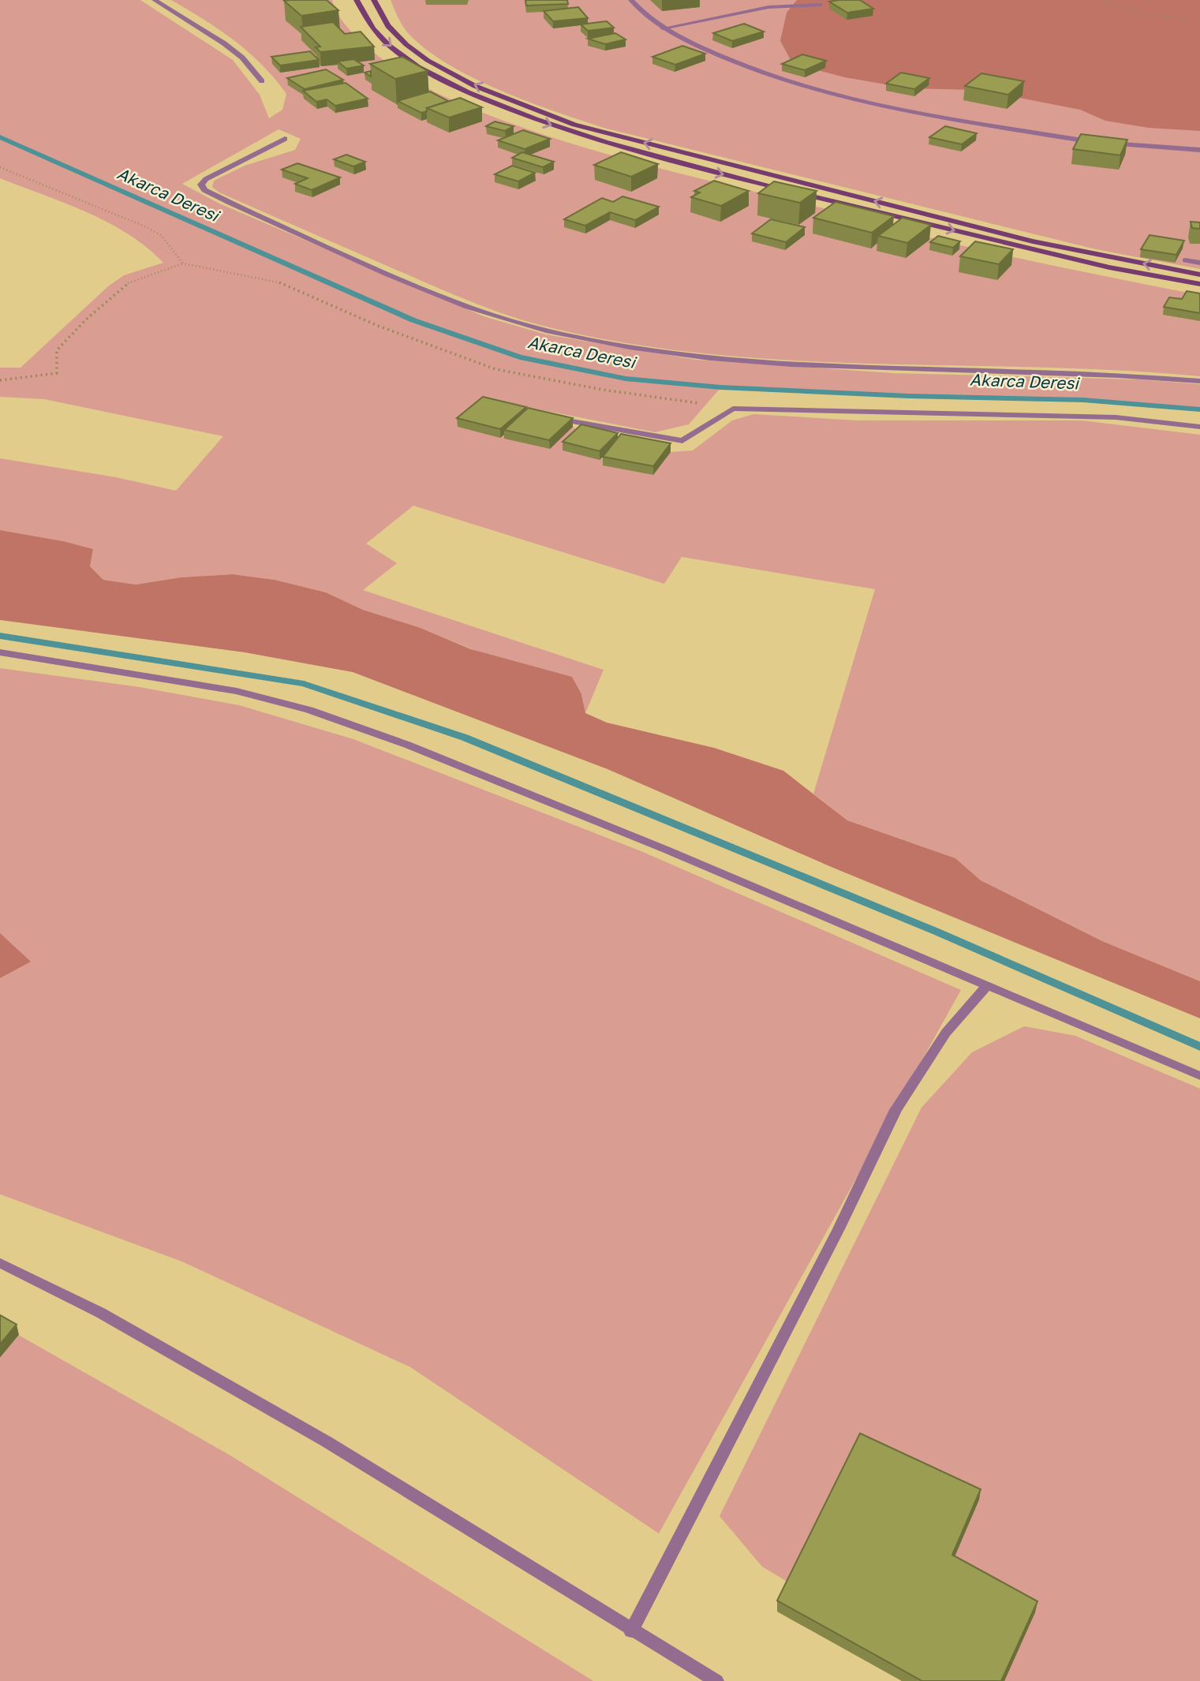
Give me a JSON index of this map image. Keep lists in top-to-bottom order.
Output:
{
  "water": ["Akarca Deresi"]
}
